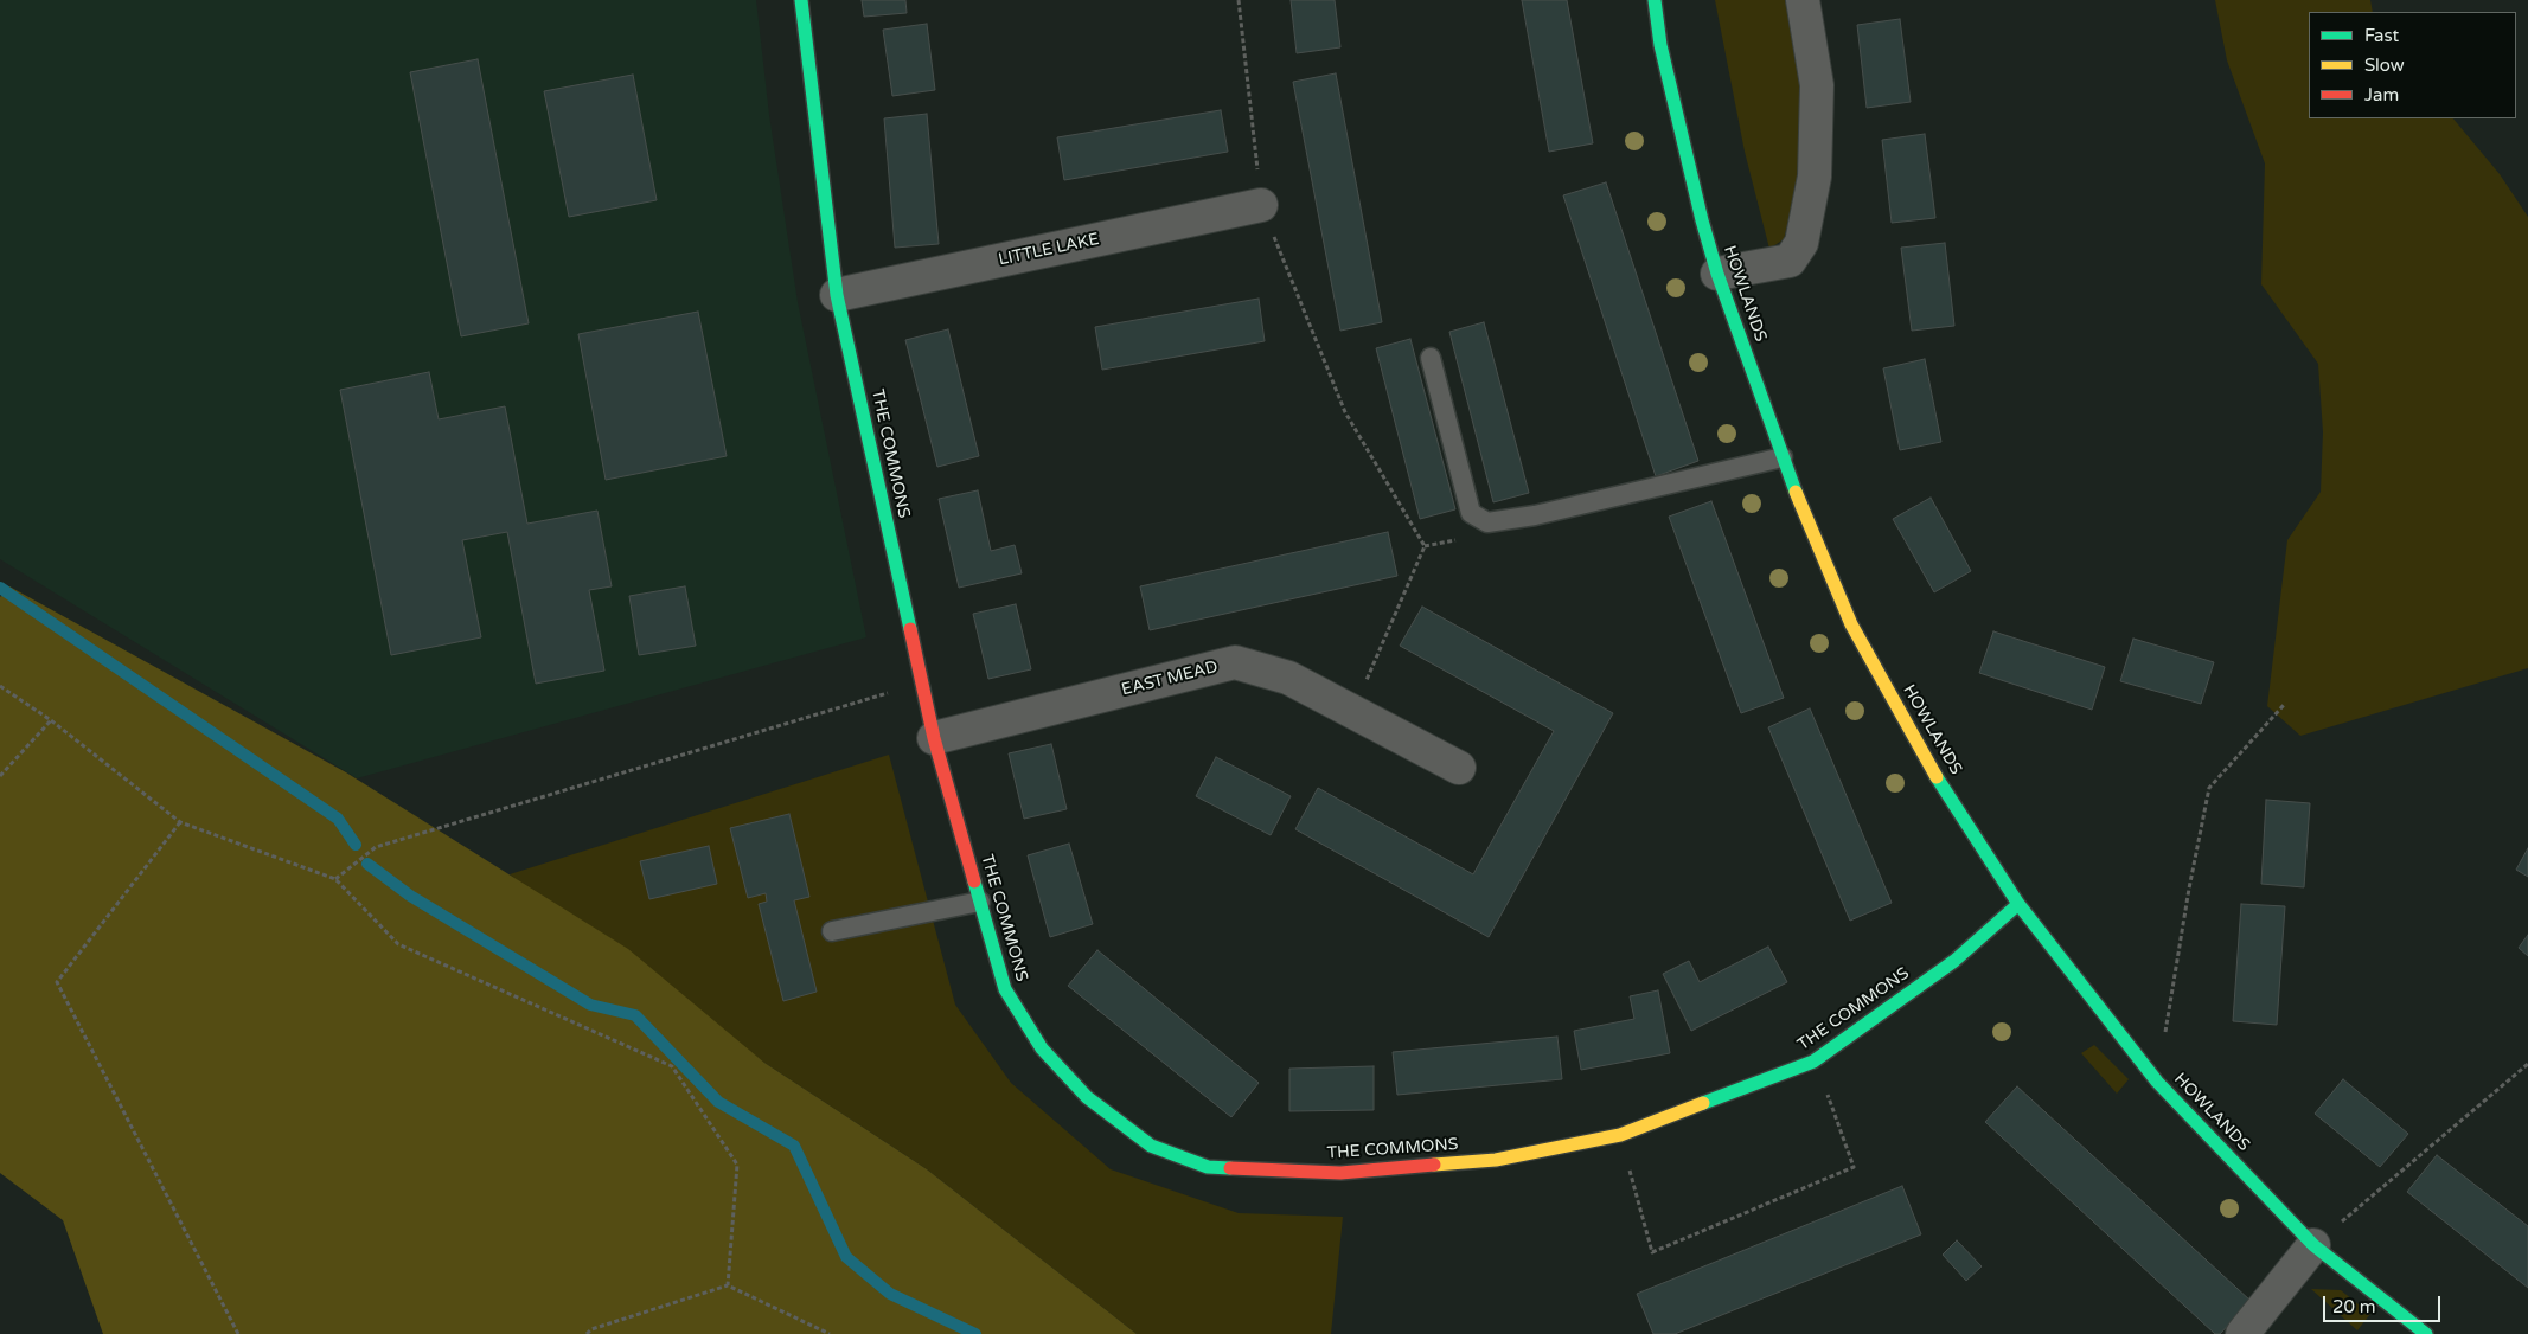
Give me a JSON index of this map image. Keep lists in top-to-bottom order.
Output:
{
  "streets": {
    "street": [
      "LITTLE LAKE",
      "HOWLANDS",
      "THE COMMONS",
      "EAST MEAD"
    ]
  },
  "crossings": [
    ["LITTLE LAKE", "THE COMMONS"],
    ["HOWLANDS", "THE COMMONS"],
    ["THE COMMONS", "EAST MEAD"]
  ],
  "legend": ["Fast", "Slow", "Jam"],
  "scale_bar": "20 m"
}
